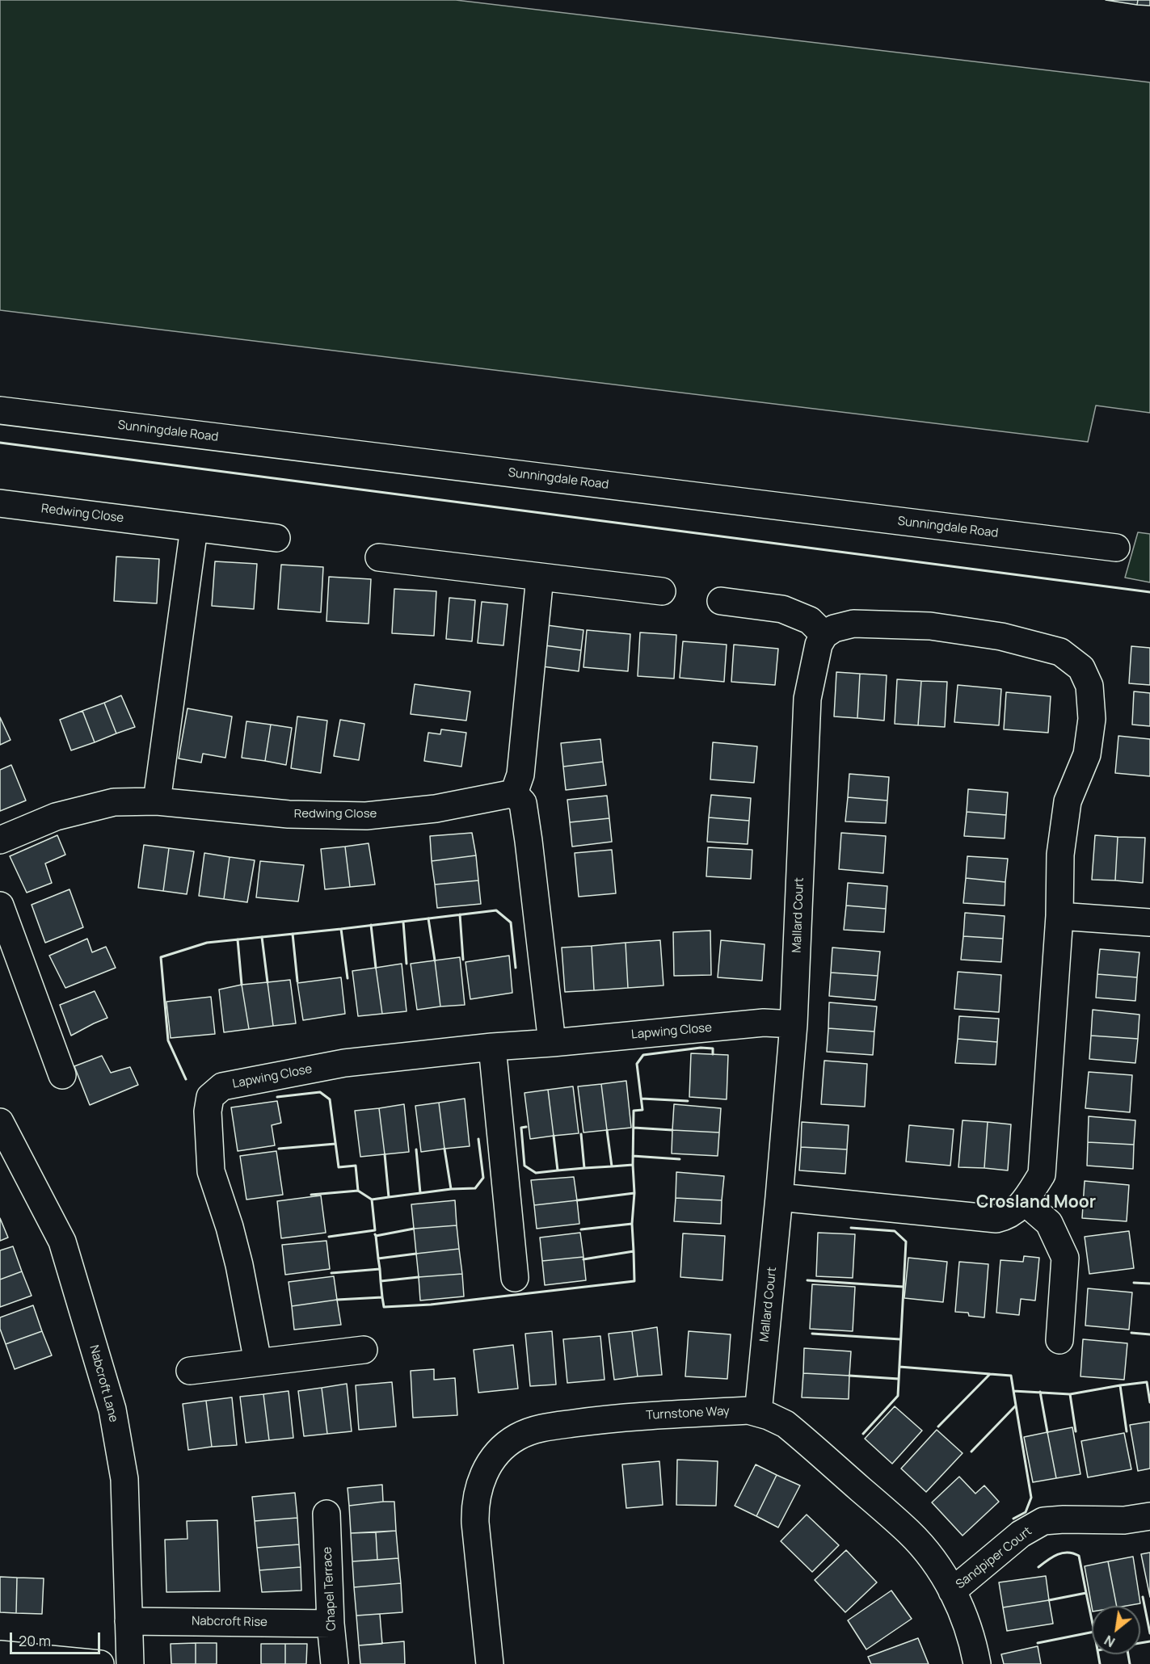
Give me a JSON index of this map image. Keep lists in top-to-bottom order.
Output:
{
  "streets": {
    "street": [
      "Sunningdale Road",
      "Redwing Close",
      "Mallard Court",
      "Lapwing Close",
      "Nabcroft Lane",
      "Turnstone Way",
      "Sandpiper Court",
      "Chapel Terrace",
      "Nabcroft Rise"
    ]
  },
  "crossings": [
    ["Mallard Court", "Lapwing Close"],
    ["Mallard Court", "Turnstone Way"],
    ["Nabcroft Lane", "Nabcroft Rise"],
    ["Turnstone Way", "Sandpiper Court"],
    ["Chapel Terrace", "Nabcroft Rise"]
  ],
  "districts": ["Crosland Moor"],
  "scale_bar": "20 m",
  "north": "bottom left"
}
